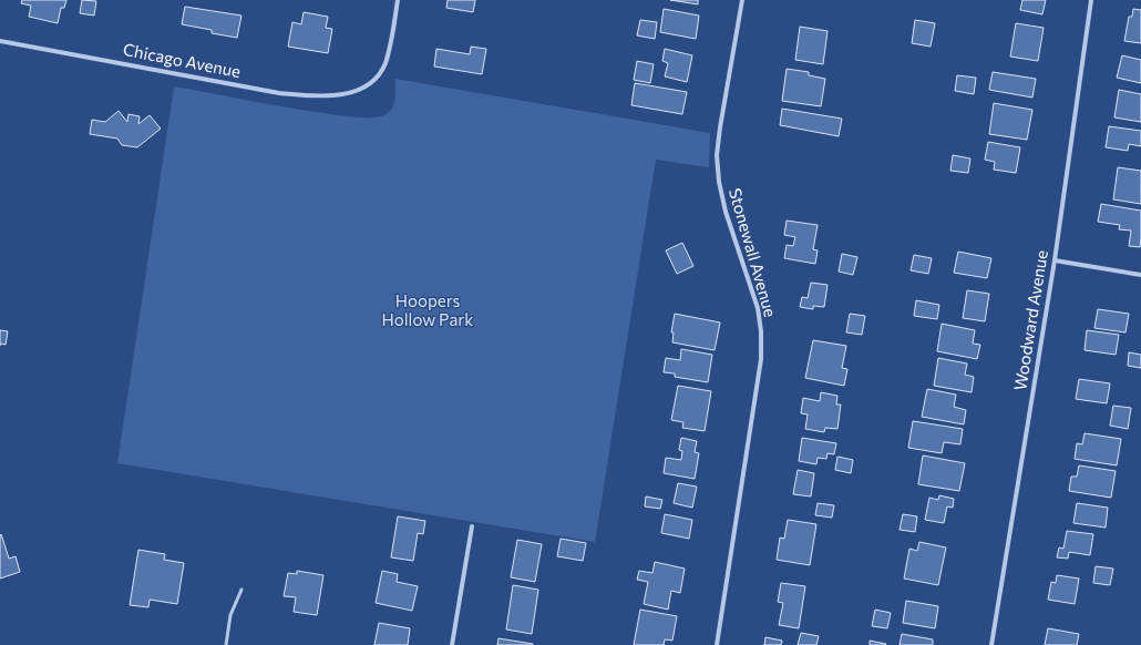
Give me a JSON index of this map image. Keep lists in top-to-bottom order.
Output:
{
  "streets": {
    "street": ["Chicago Avenue", "Stonewall Avenue", "Woodward Avenue"]
  },
  "parks": ["Hoopers Hollow Park"]
}
